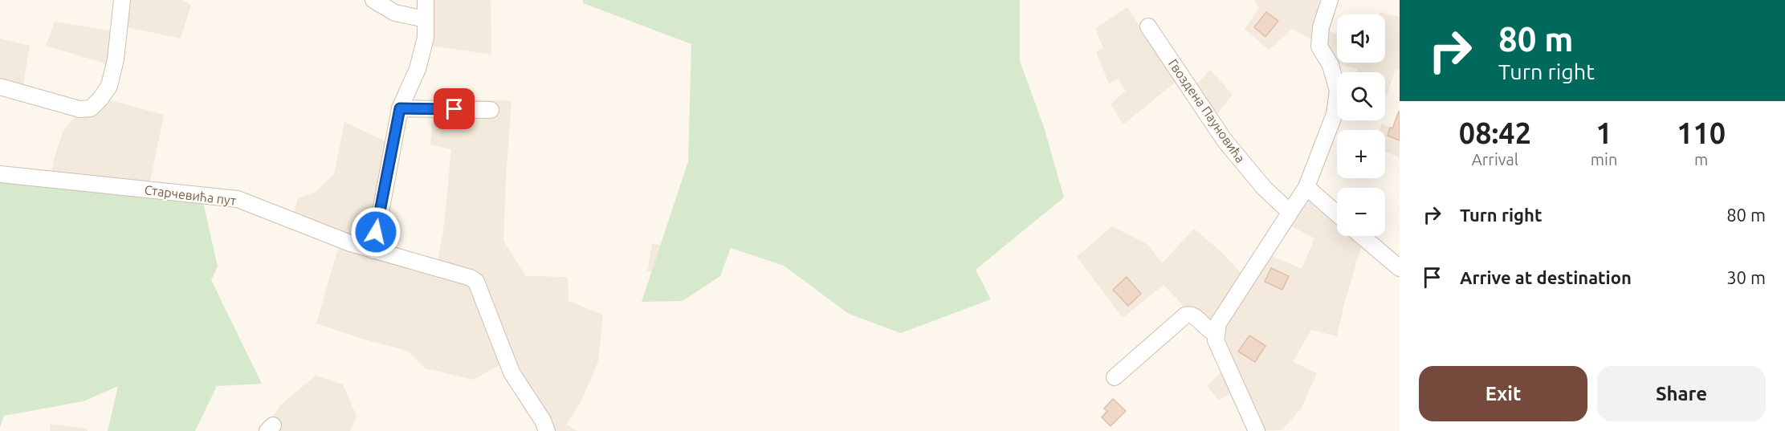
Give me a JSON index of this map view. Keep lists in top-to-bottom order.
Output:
{
  "streets": {
    "street": ["Гвоздена Пауновића", "Старчевића пут"]
  },
  "page": {
    "turn": ["80 m", "Turn right"],
    "map_buttons": ["+", "−"],
    "eta": [
      "08:42",
      "Arrival",
      "1",
      "min",
      "110",
      "m"
    ],
    "list": [
      {
        "name": "Turn right",
        "value": "80 m"
      },
      {
        "name": "Arrive at destination",
        "value": "30 m"
      }
    ],
    "buttons": ["Exit", "Share"]
  }
}
